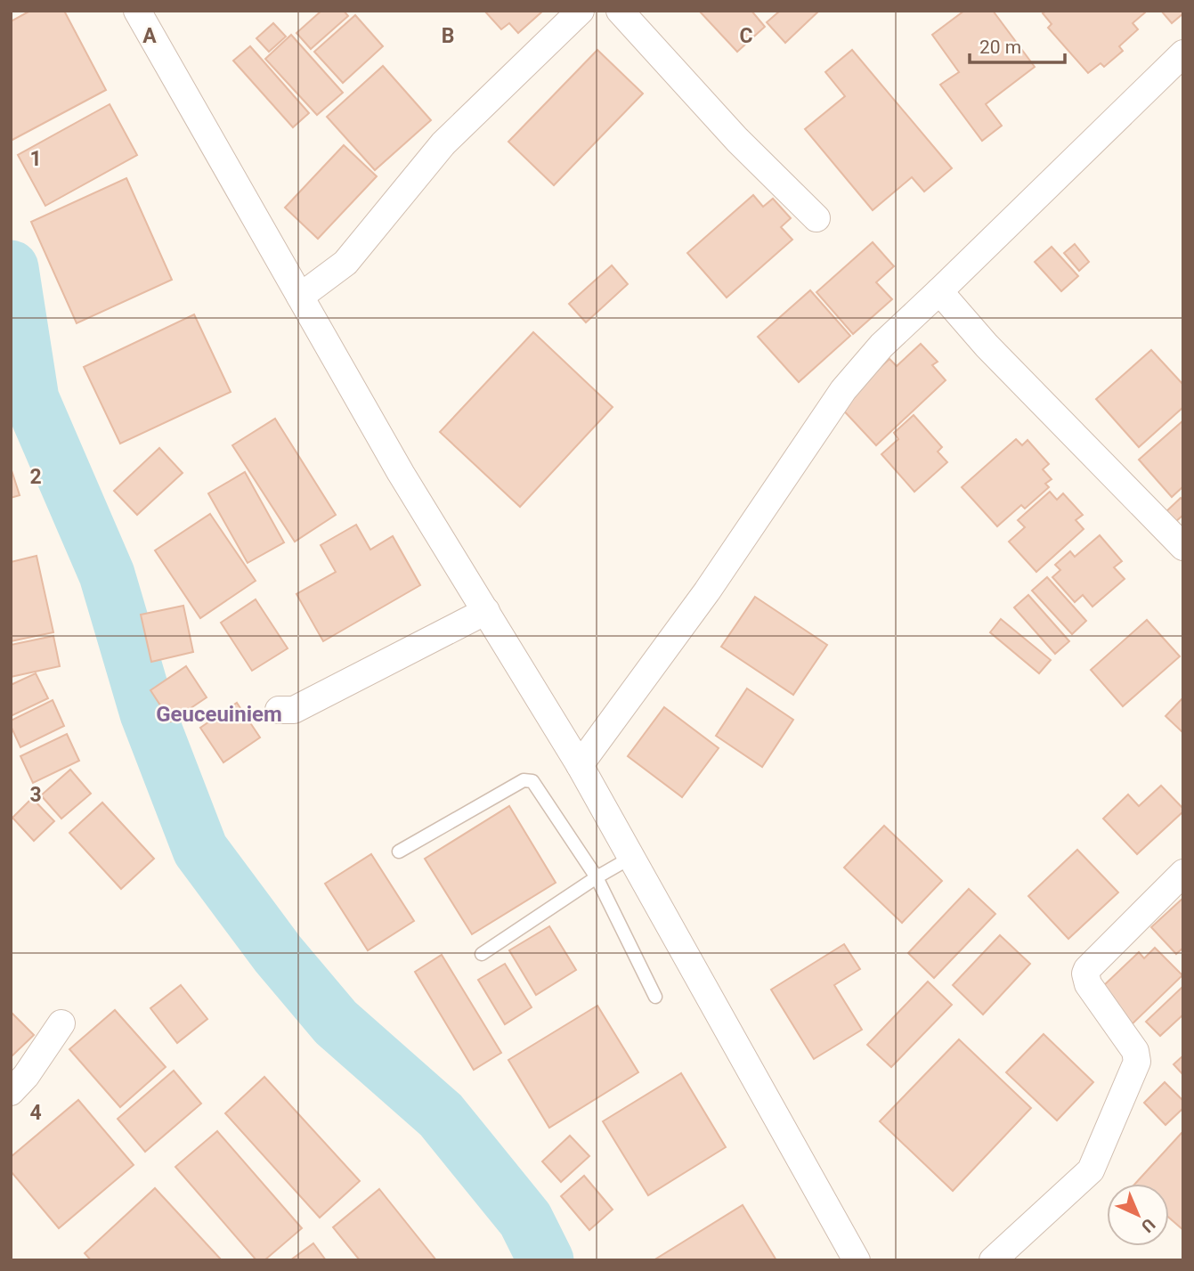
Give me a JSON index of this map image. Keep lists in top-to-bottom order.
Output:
{
  "districts": ["Geuceuiniem"],
  "scale_bar": "20 m",
  "north": "bottom right",
  "grid": {
    "columns": ["A", "B", "C"],
    "rows": [
      "1",
      "2",
      "3",
      "4"
    ]
  }
}
